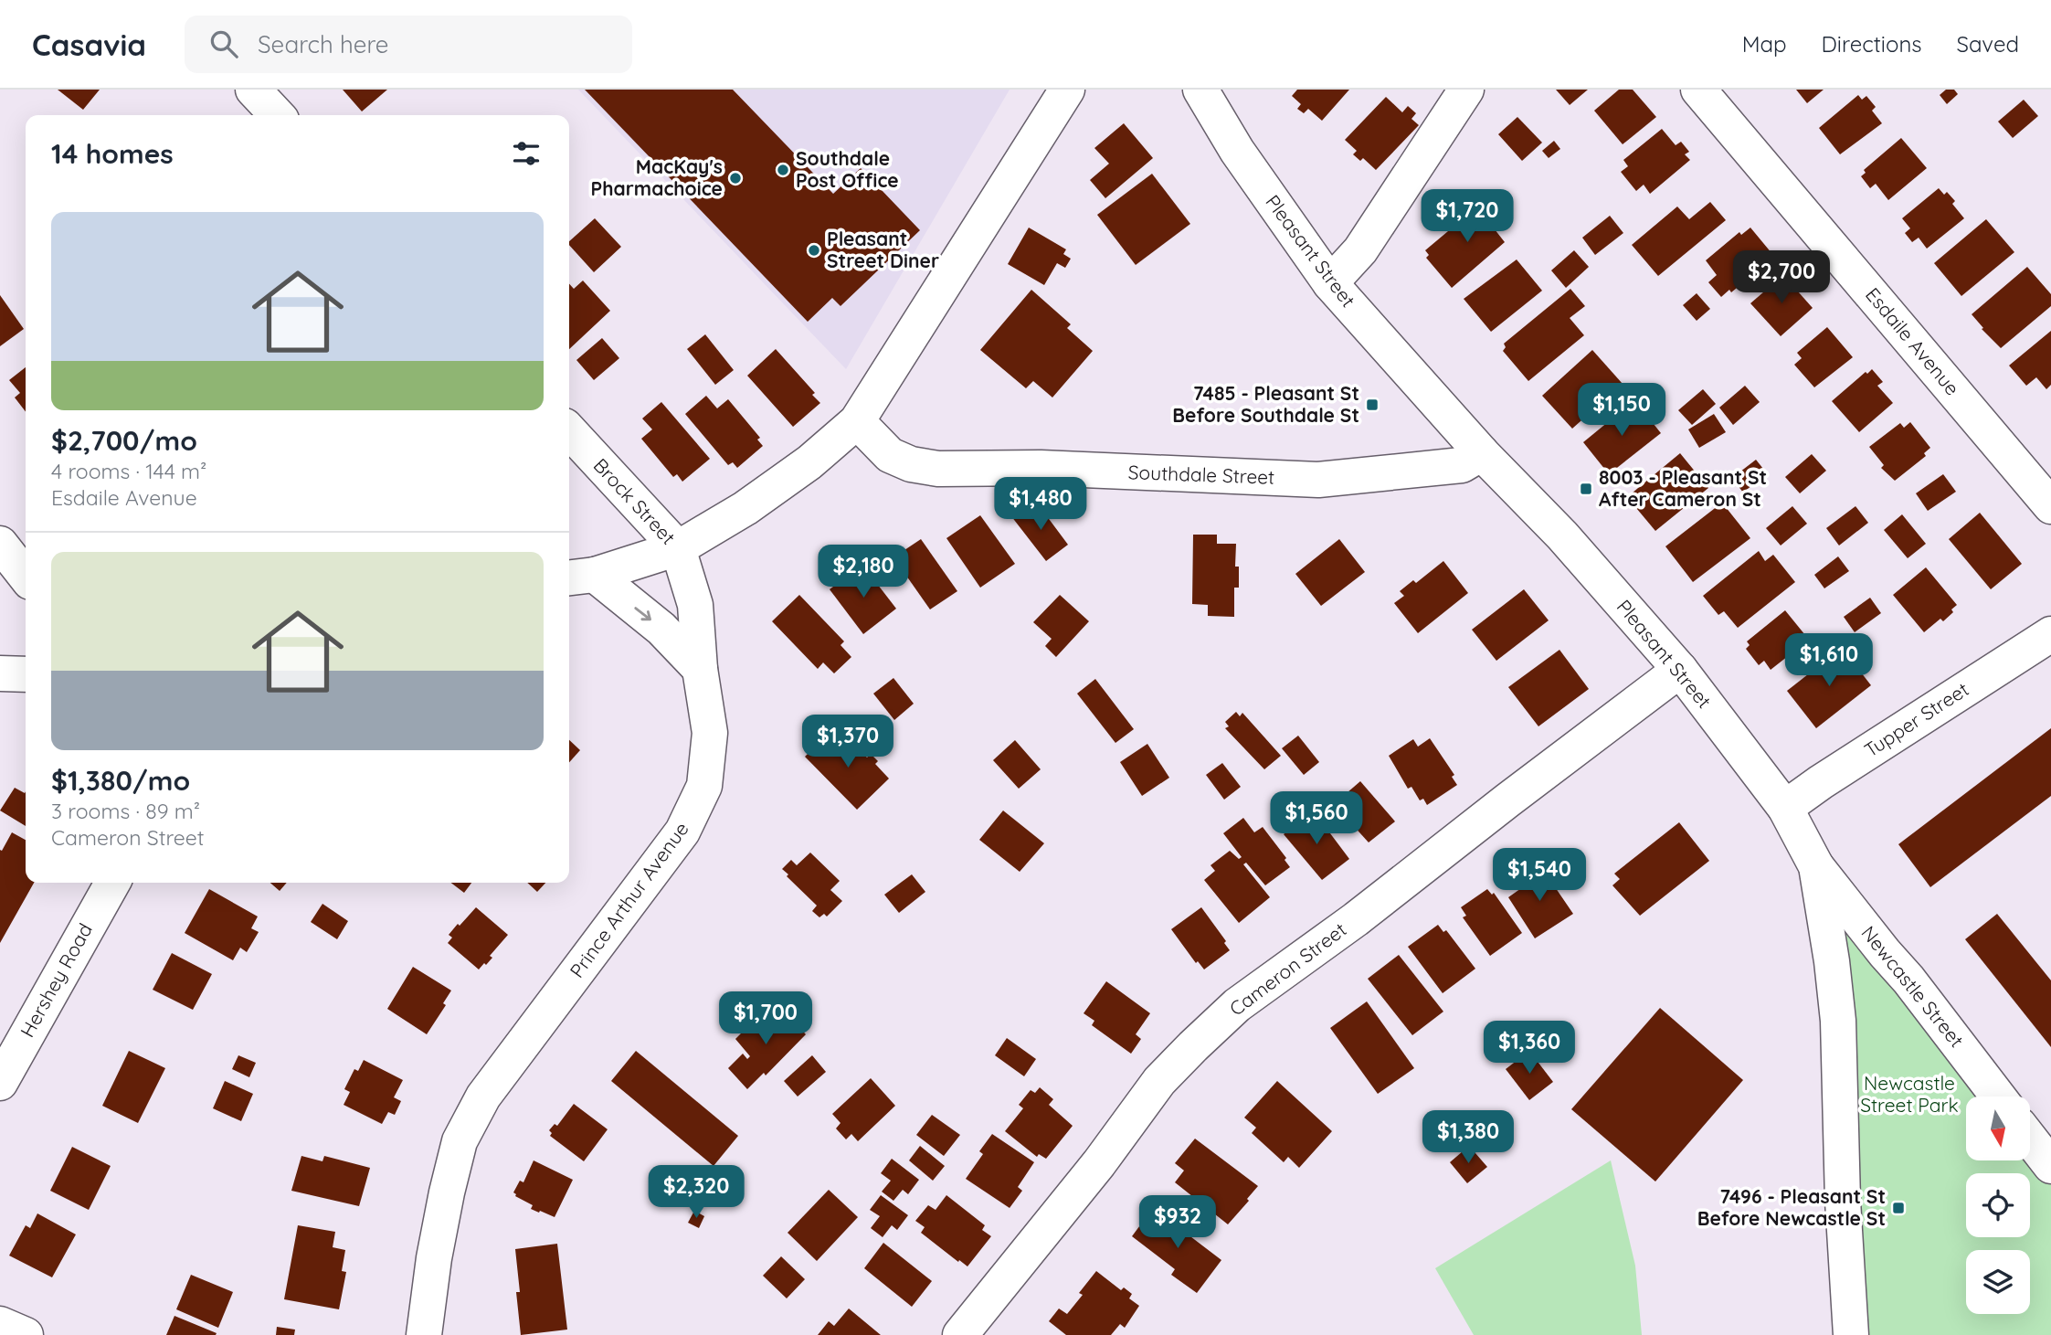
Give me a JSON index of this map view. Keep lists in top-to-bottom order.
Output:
{
  "streets": {
    "street": [
      "Pleasant Street",
      "Esdaile Avenue",
      "Southdale Street",
      "Brock Street",
      "Tupper Street",
      "Prince Arthur Avenue",
      "Cameron Street",
      "Hershey Road",
      "Newcastle Street"
    ]
  },
  "crossings": [
    ["Pleasant Street", "Southdale Street"],
    ["Pleasant Street", "Tupper Street"],
    ["Pleasant Street", "Cameron Street"],
    ["Pleasant Street", "Newcastle Street"],
    ["Brock Street", "Prince Arthur Avenue"]
  ],
  "parks": ["Newcastle Street Park"],
  "places": {
    "other": ["Southdale Post Office", "MacKay's Pharmachoice", "Pleasant Street Diner"],
    "transit": ["7485 - Pleasant St Before Southdale St", "8003 - Pleasant St After Cameron St", "7496 - Pleasant St Before Newcastle St"]
  },
  "north": "bottom",
  "page": {
    "header": "Casavia",
    "search": "Search here",
    "nav": ["Map", "Directions", "Saved"],
    "heading": "14 homes",
    "price": [
      "$1,720",
      "$2,700",
      "$1,150",
      "$1,480",
      "$2,180",
      "$1,610",
      "$1,370",
      "$1,560",
      "$1,540",
      "$1,700",
      "$1,360",
      "$1,380",
      "$2,320",
      "$932"
    ],
    "list": [
      {
        "name": "$2,700/mo",
        "note": "4 rooms · 144 m² · Esdaile Avenue"
      },
      {
        "name": "$1,380/mo",
        "note": "3 rooms · 89 m² · Cameron Street"
      }
    ]
  }
}
